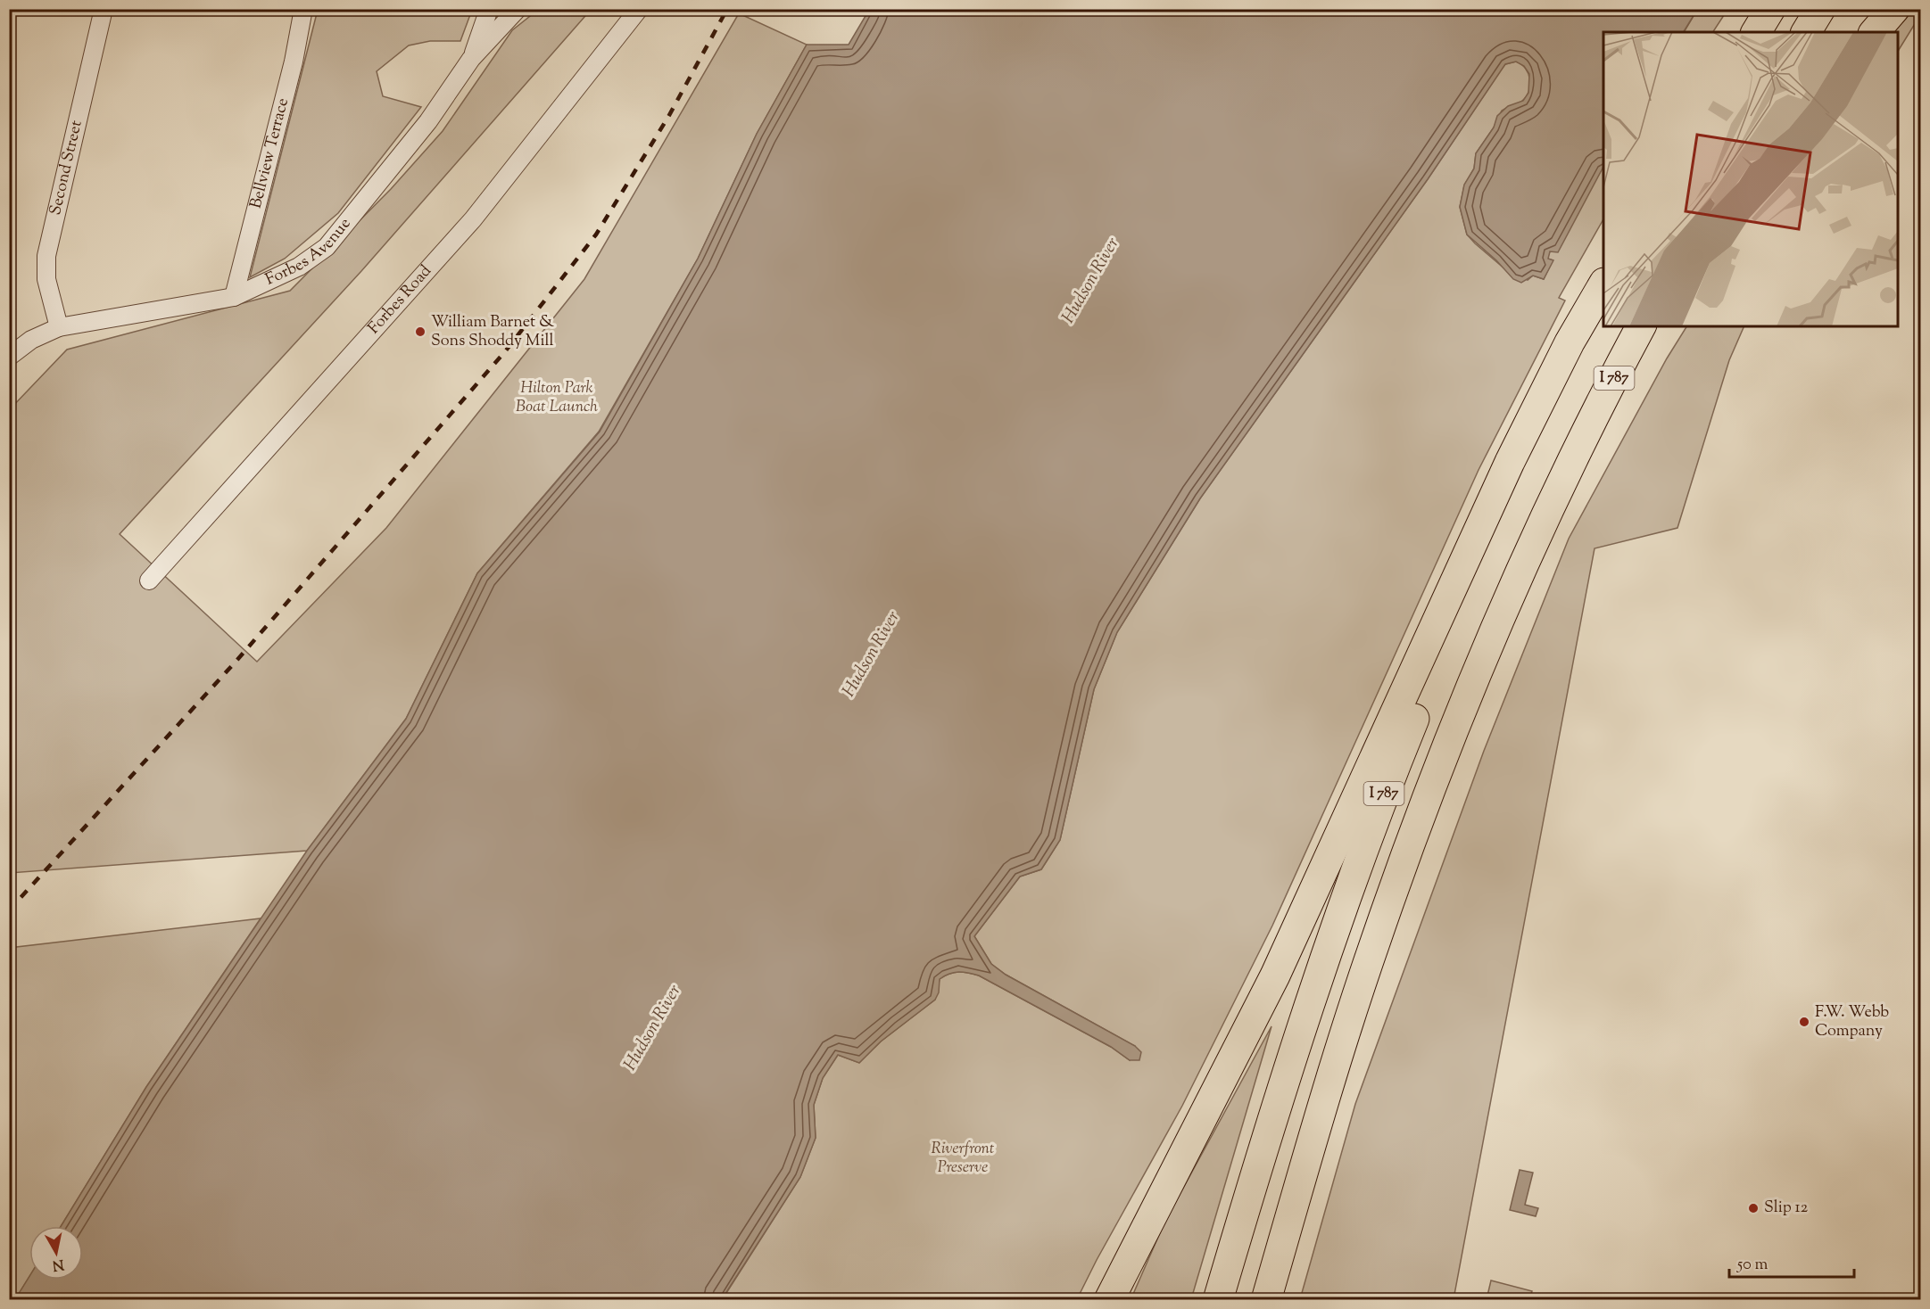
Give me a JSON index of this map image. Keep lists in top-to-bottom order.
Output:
{
  "streets": {
    "highway": ["I 787"],
    "street": [
      "Bellview Terrace",
      "Second Street",
      "Forbes Avenue",
      "Forbes Road"
    ]
  },
  "crossings": [
    ["Bellview Terrace", "Forbes Avenue"],
    ["Second Street", "Forbes Avenue"]
  ],
  "water": ["Hudson River"],
  "parks": ["Hilton Park Boat Launch", "Riverfront Preserve"],
  "places": ["William Barnet & Sons Shoddy Mill", "F.W. Webb Company", "Slip 12"],
  "scale_bar": "50 m",
  "north": "bottom"
}
